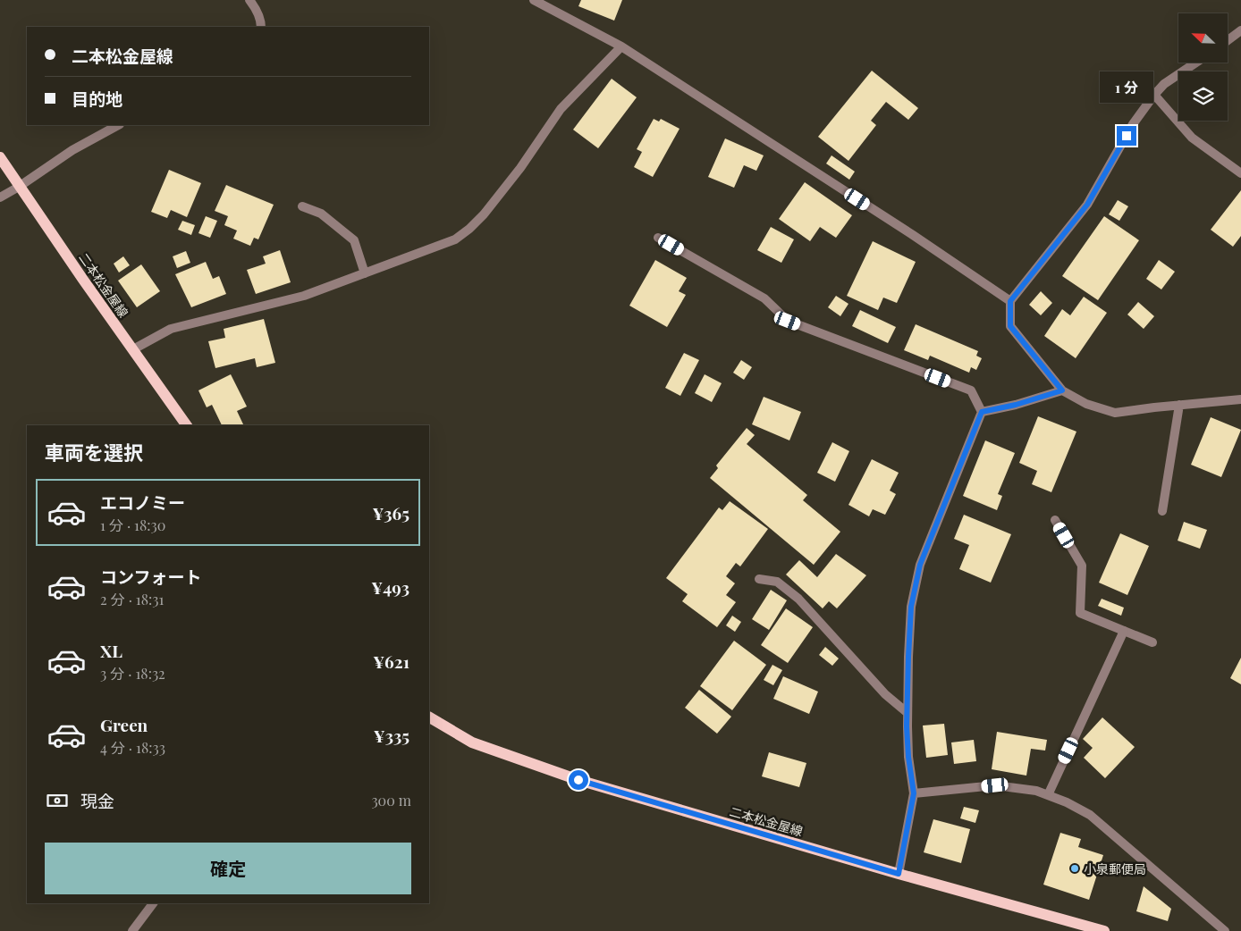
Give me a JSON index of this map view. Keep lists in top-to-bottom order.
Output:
{
  "streets": {
    "main road": ["二本松金屋線"]
  },
  "places": ["小泉郵便局"],
  "north": "top left",
  "page": {
    "banner": ["二本松金屋線", "目的地"],
    "bubble": "1 分",
    "heading": "車両を選択",
    "list": [
      {
        "name": "エコノミー",
        "note": "1 分 · 18:30",
        "value": "¥365"
      },
      {
        "name": "コンフォート",
        "note": "2 分 · 18:31",
        "value": "¥493"
      },
      {
        "name": "XL",
        "note": "3 分 · 18:32",
        "value": "¥621"
      },
      {
        "name": "Green",
        "note": "4 分 · 18:33",
        "value": "¥335"
      }
    ],
    "pay": ["現金", "300 m"],
    "buttons": "確定"
  }
}
